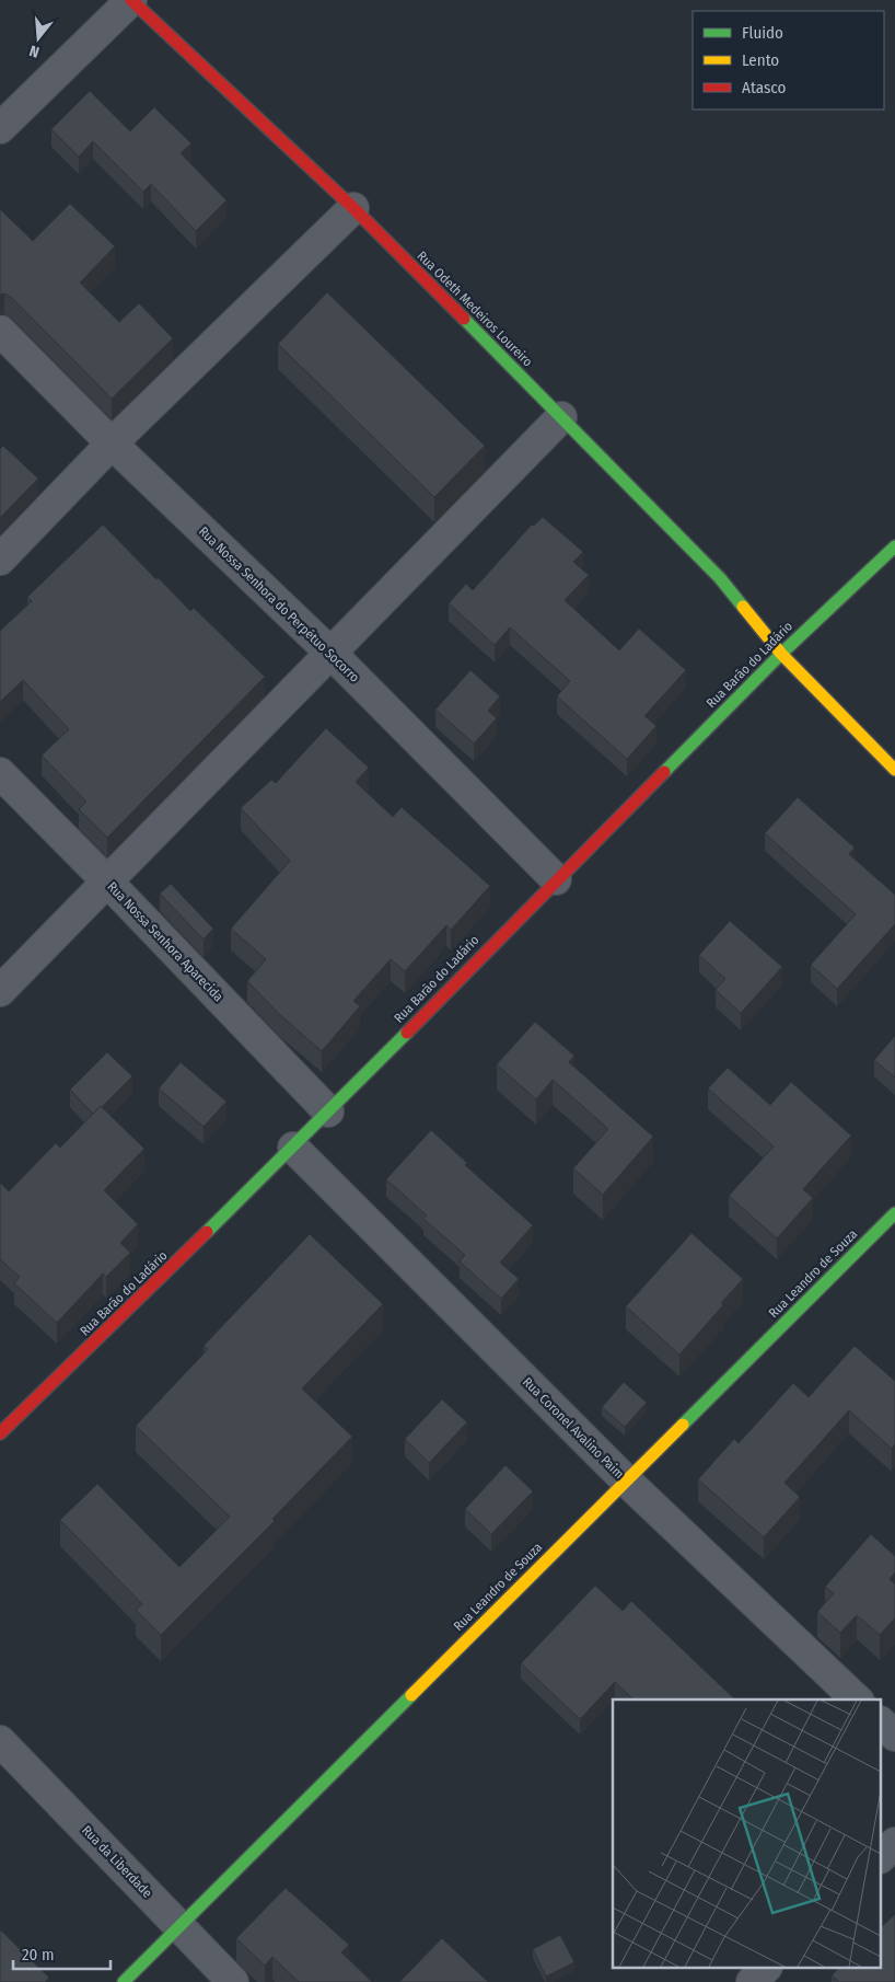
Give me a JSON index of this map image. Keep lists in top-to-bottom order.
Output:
{
  "streets": {
    "street": [
      "Rua Odeth Medeiros Loureiro",
      "Rua Nossa Senhora do Perpétuo Socorro",
      "Rua Barão do Ladário",
      "Rua Nossa Senhora Aparecida",
      "Rua Leandro de Souza",
      "Rua Coronel Avalino Paim",
      "Rua da Liberdade"
    ]
  },
  "crossings": [
    ["Rua Odeth Medeiros Loureiro", "Rua Barão do Ladário"],
    ["Rua Nossa Senhora do Perpétuo Socorro", "Rua Barão do Ladário"],
    ["Rua Barão do Ladário", "Rua Nossa Senhora Aparecida"],
    ["Rua Barão do Ladário", "Rua Coronel Avalino Paim"],
    ["Rua Leandro de Souza", "Rua Coronel Avalino Paim"],
    ["Rua Leandro de Souza", "Rua da Liberdade"]
  ],
  "legend": ["Fluido", "Lento", "Atasco"],
  "scale_bar": "20 m",
  "north": "bottom"
}
